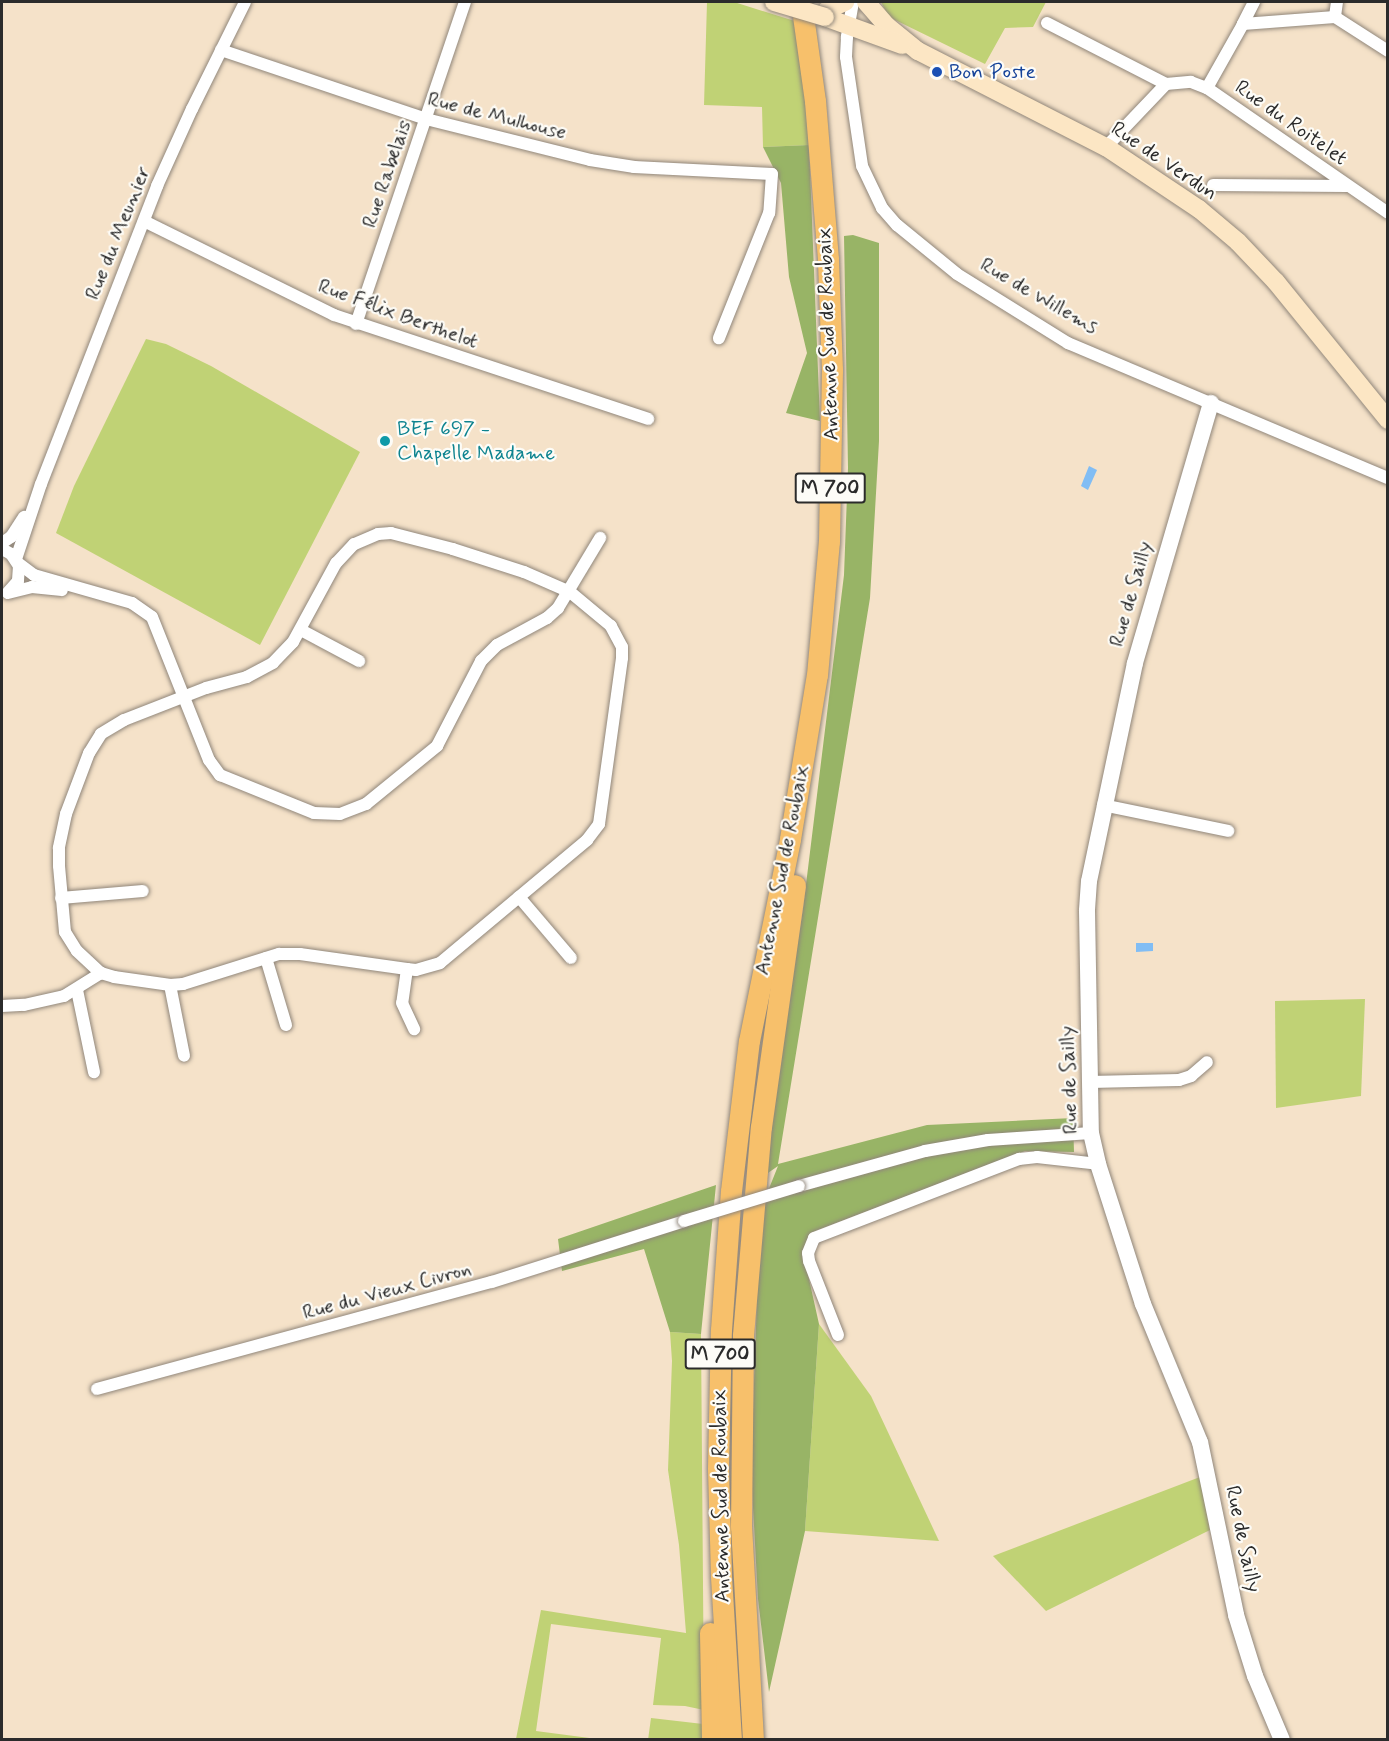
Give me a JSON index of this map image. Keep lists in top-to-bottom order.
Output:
{
  "streets": {
    "highway": ["Antenne Sud de Roubaix", "M 700"],
    "main road": ["Rue de Verdun"],
    "street": [
      "Rue de Mulhouse",
      "Rue du Roitelet",
      "Rue Rabelais",
      "Rue du Meunier",
      "Rue de Willems",
      "Rue Félix Berthelot",
      "Rue de Sailly",
      "Rue du Vieux Civron"
    ]
  },
  "crossings": [
    ["Rue de Mulhouse", "Rue Rabelais"],
    ["Rue de Mulhouse", "Rue du Meunier"],
    ["Rue Rabelais", "Rue Félix Berthelot"],
    ["Rue du Meunier", "Rue Félix Berthelot"],
    ["Rue de Willems", "Rue de Sailly"],
    ["Rue de Sailly", "Rue du Vieux Civron"]
  ],
  "places": ["Bon Poste", "BEF 697 - Chapelle Madame"]
}
